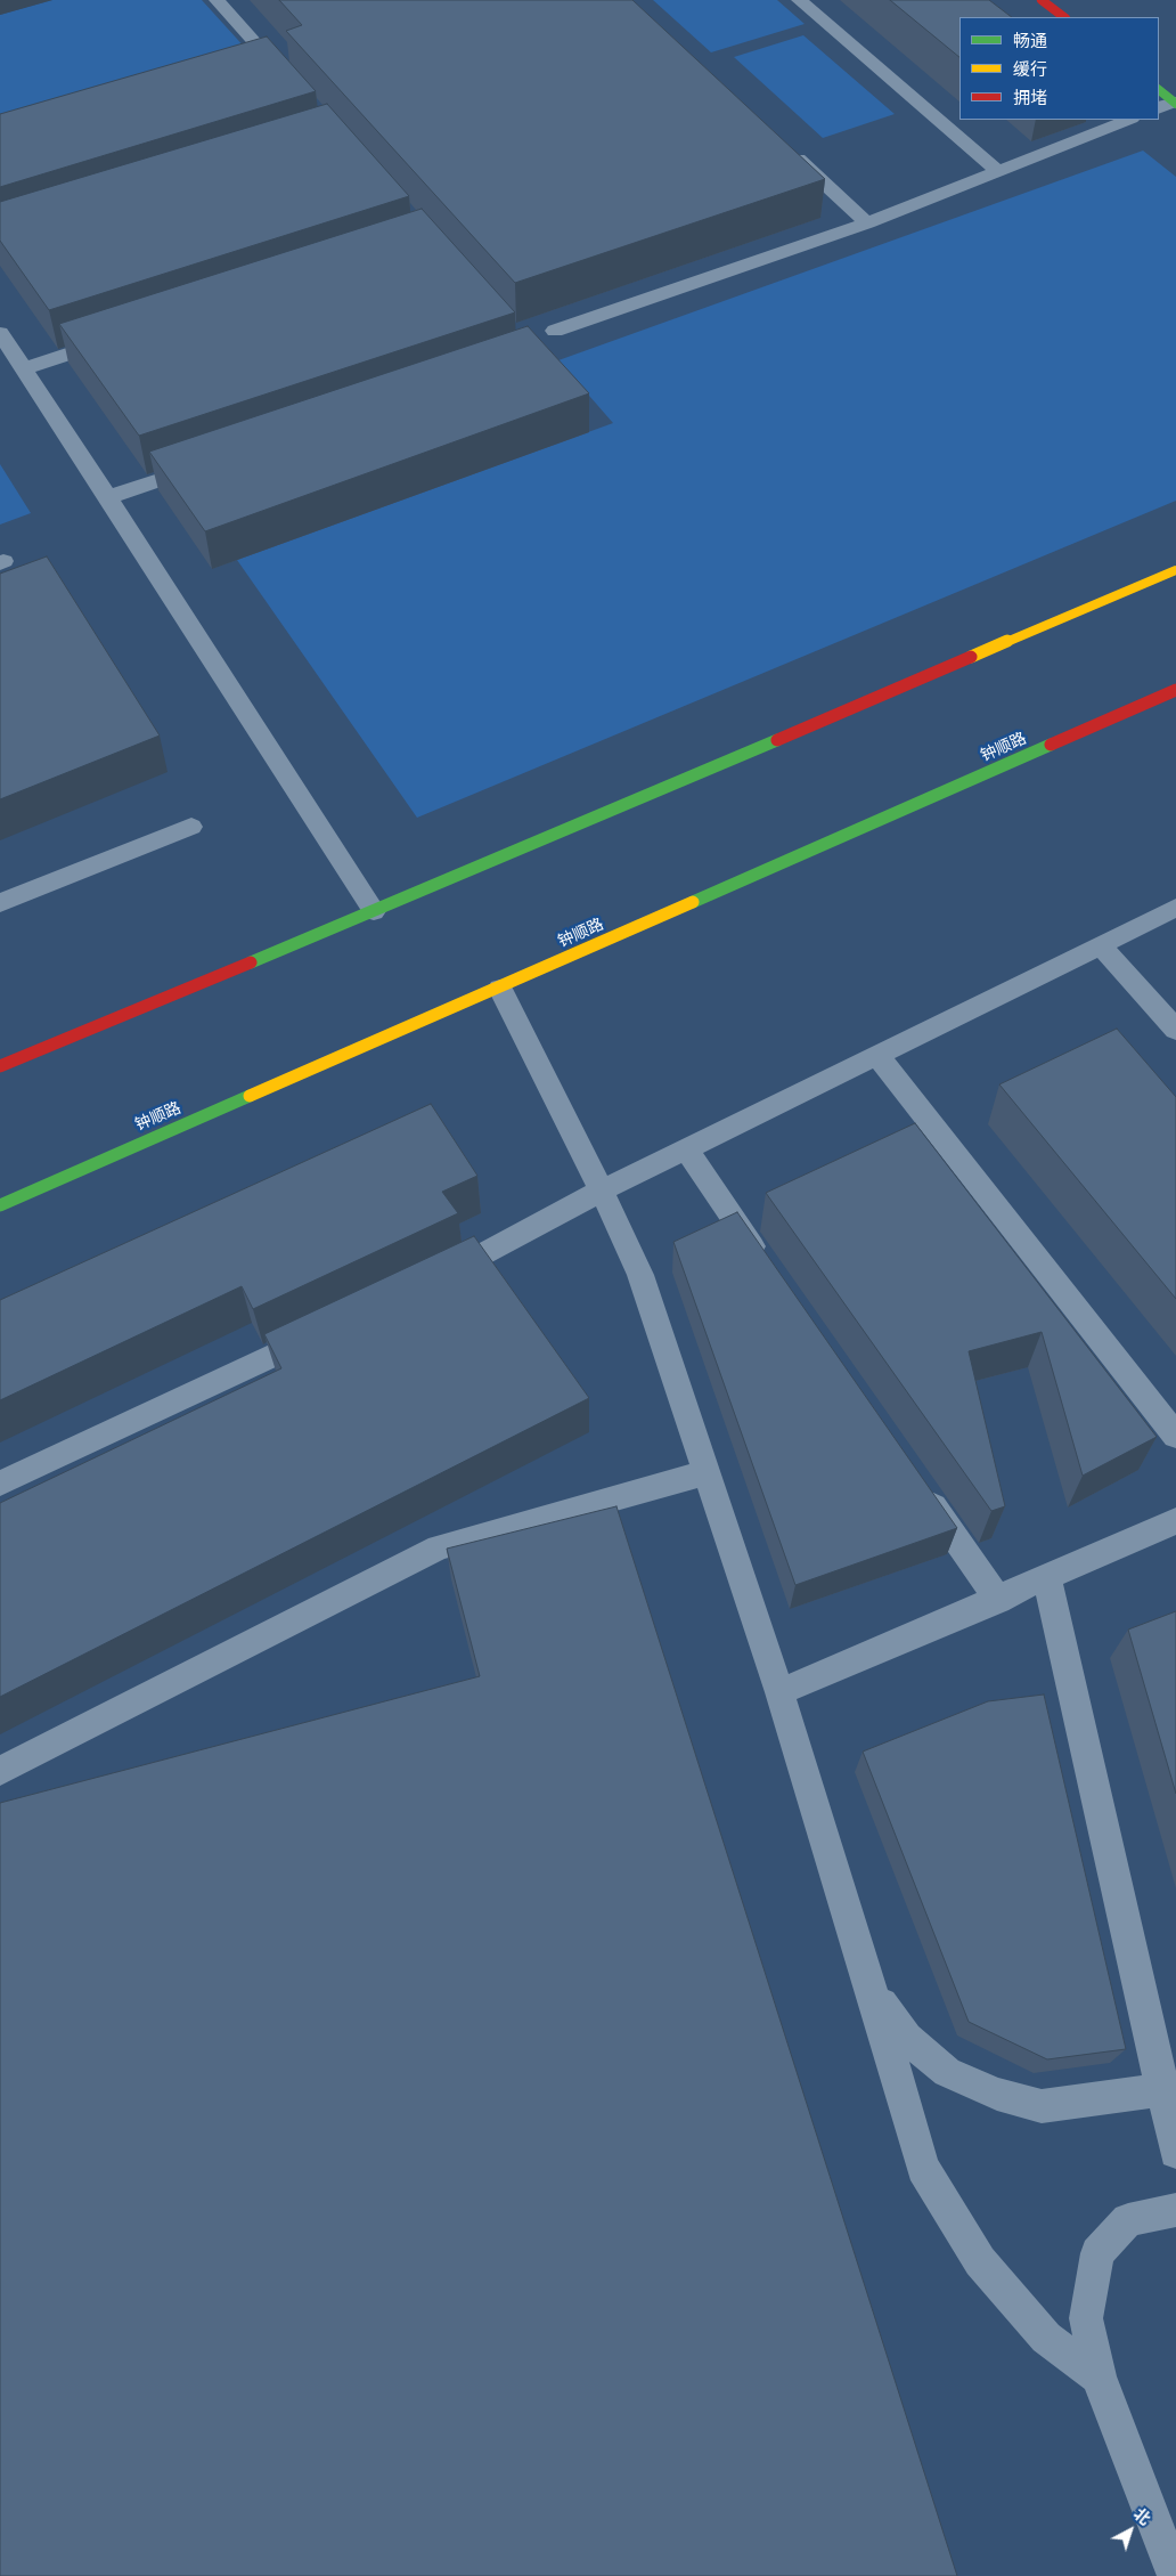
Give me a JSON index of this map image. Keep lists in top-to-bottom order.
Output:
{
  "streets": {
    "main road": ["钟顺路"]
  },
  "legend": ["畅通", "缓行", "拥堵"],
  "north": "top right"
}
